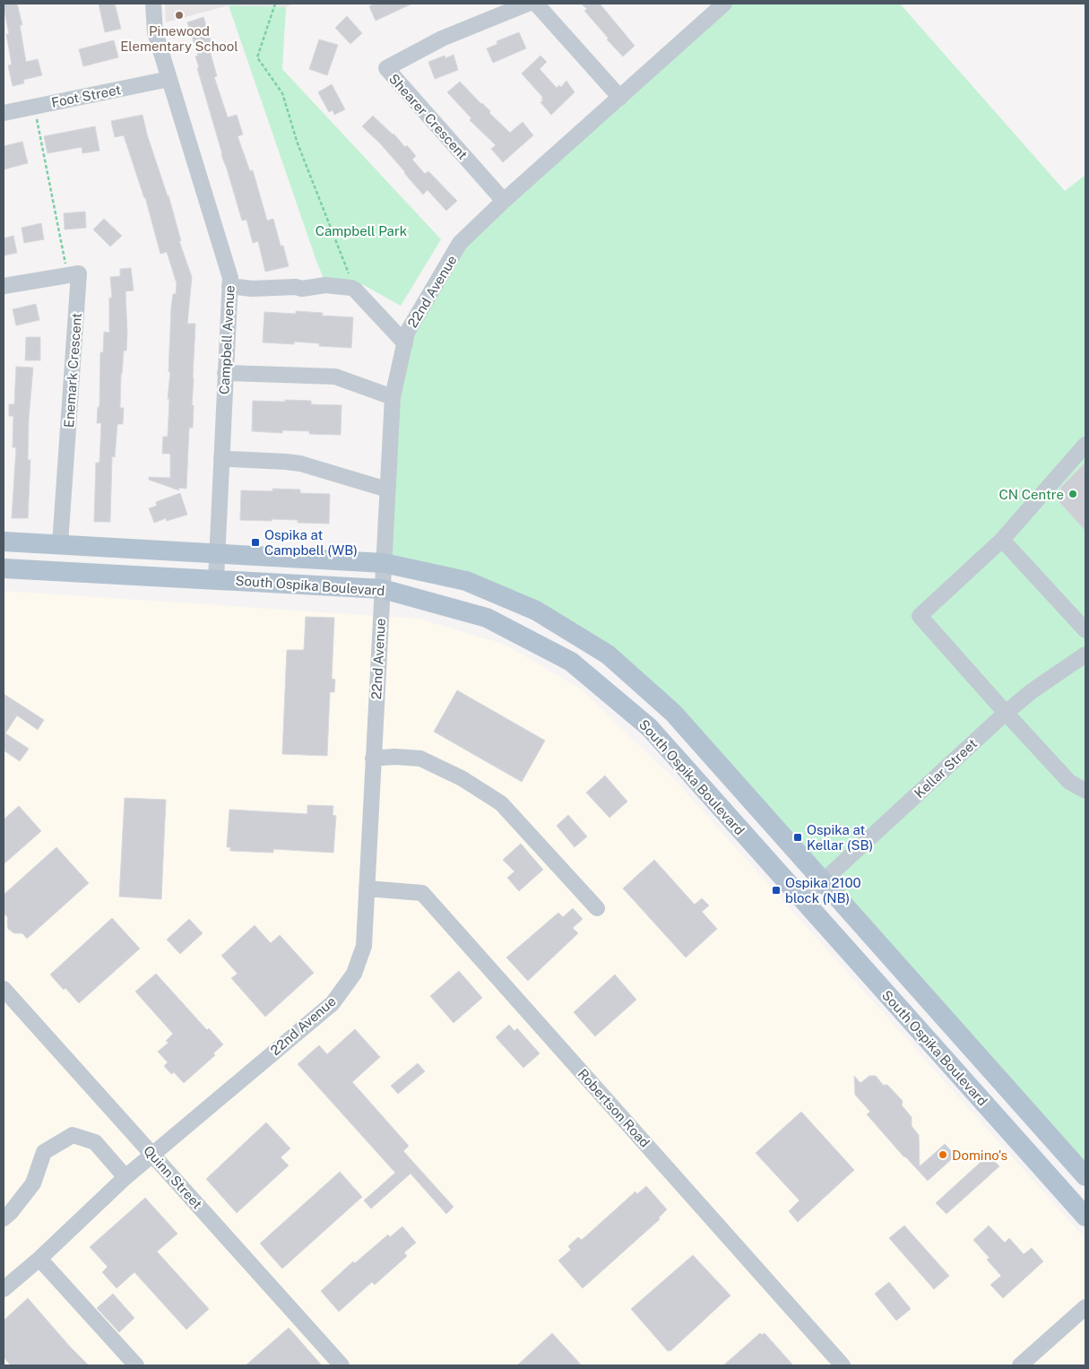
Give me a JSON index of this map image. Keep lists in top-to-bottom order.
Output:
{
  "streets": {
    "main road": ["South Ospika Boulevard"],
    "street": [
      "Foot Street",
      "Shearer Crescent",
      "22nd Avenue",
      "Campbell Avenue",
      "Enemark Crescent",
      "Kellar Street",
      "Robertson Road",
      "Quinn Street"
    ]
  },
  "crossings": [
    ["Foot Street", "Campbell Avenue"],
    ["Shearer Crescent", "22nd Avenue"],
    ["22nd Avenue", "South Ospika Boulevard"],
    ["22nd Avenue", "Robertson Road"],
    ["22nd Avenue", "Quinn Street"],
    ["Campbell Avenue", "South Ospika Boulevard"],
    ["Enemark Crescent", "South Ospika Boulevard"],
    ["South Ospika Boulevard", "Kellar Street"]
  ],
  "parks": ["Campbell Park"],
  "places": {
    "other": ["Pinewood Elementary School", "CN Centre", "Domino's"],
    "transit": ["Ospika at Campbell (WB)", "Ospika at Kellar (SB)", "Ospika 2100 block (NB)"]
  }
}
